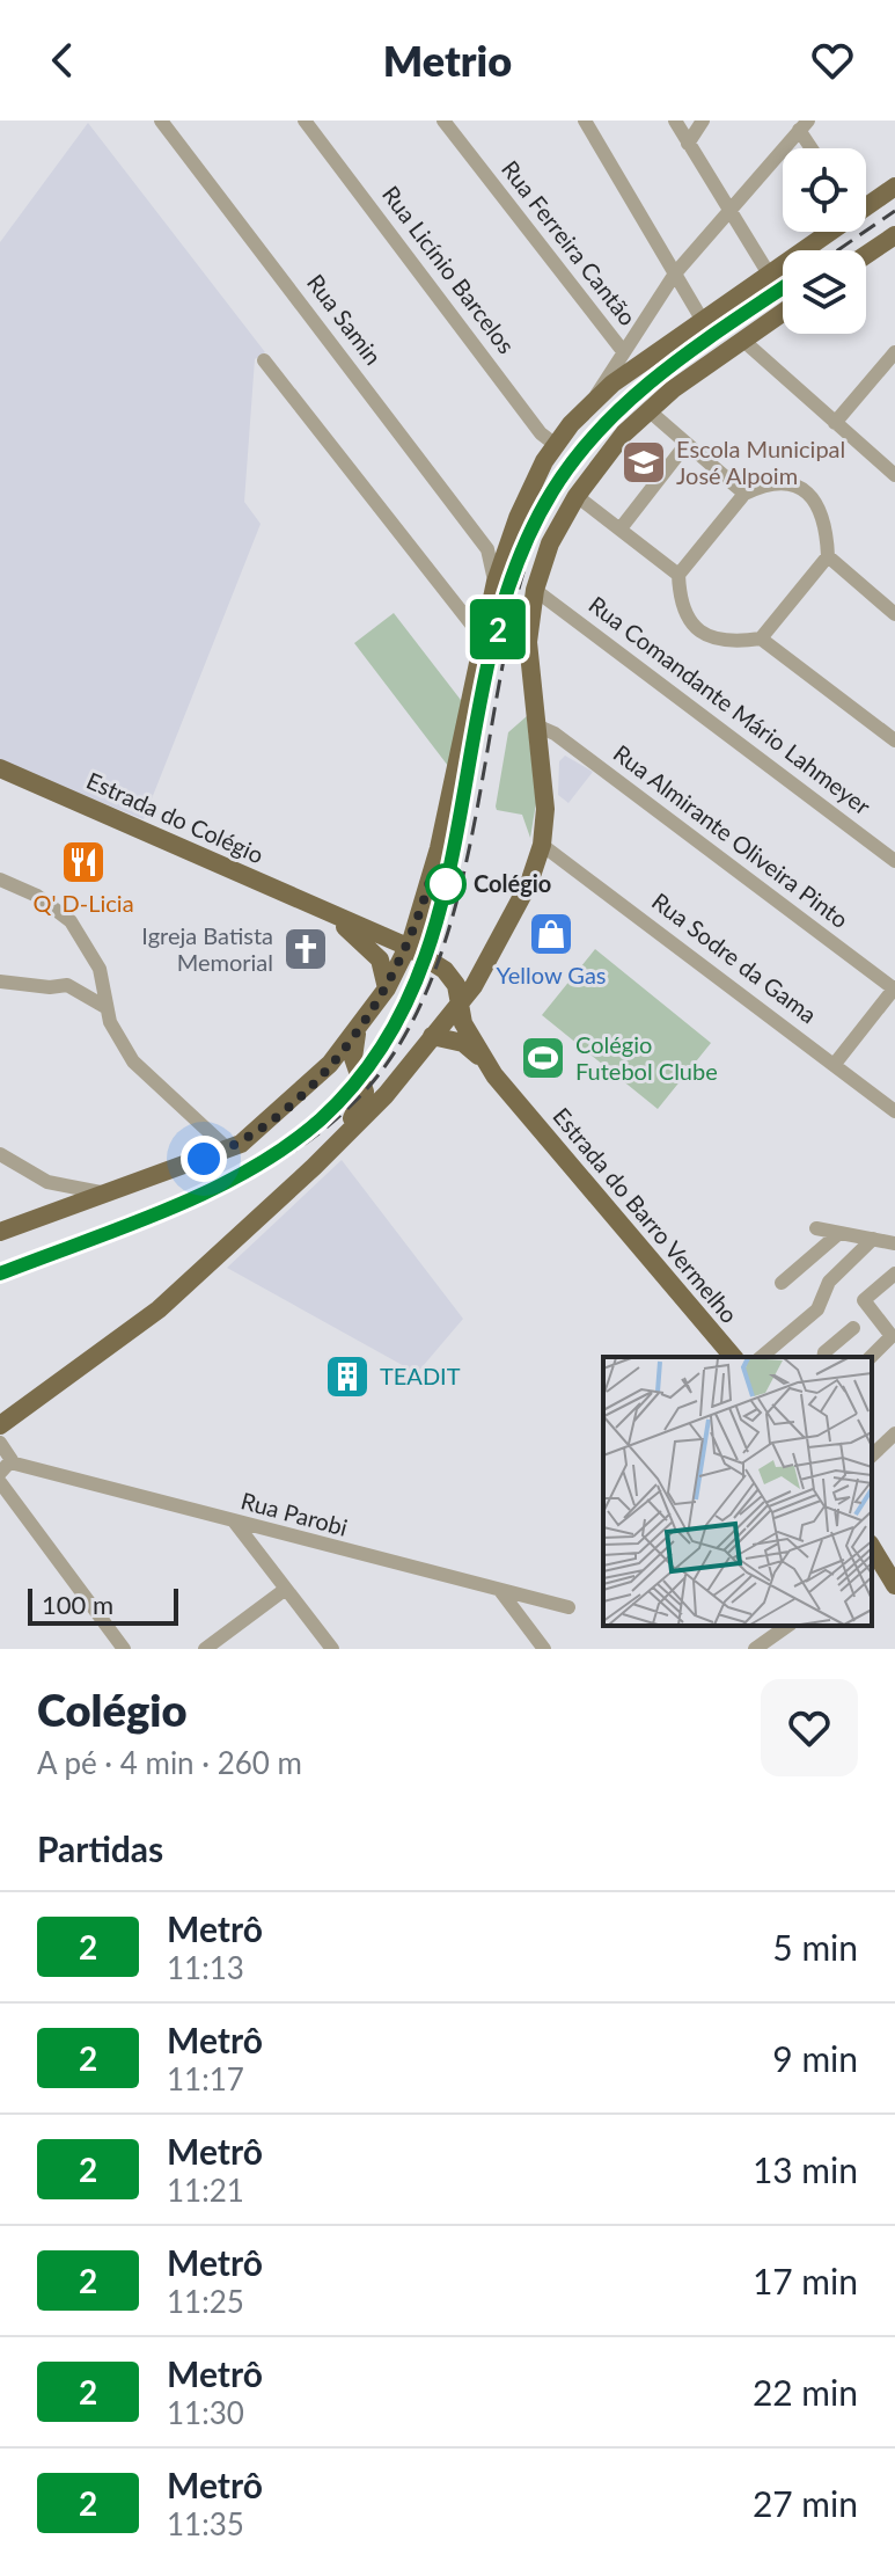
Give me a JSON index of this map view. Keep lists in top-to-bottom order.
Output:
{
  "streets": {
    "main road": ["Estrada do Colégio", "Estrada do Barro Vermelho"],
    "street": [
      "Rua Ferreira Cantão",
      "Rua Licínio Barcelos",
      "Rua Samin",
      "Rua Comandante Mário Lahmeyer",
      "Rua Almirante Oliveira Pinto",
      "Rua Sodre da Gama",
      "Rua Parobi"
    ]
  },
  "crossings": [
    ["Estrada do Colégio", "Estrada do Barro Vermelho"]
  ],
  "places": {
    "school or university": ["Escola Municipal José Alpoim"],
    "restaurant": ["Q' D-Licia"],
    "other": ["Colégio"],
    "shop": ["Yellow Gas"],
    "church": ["Igreja Batista Memorial"],
    "sports": ["Colégio Futebol Clube"],
    "building": ["TEADIT"]
  },
  "lines": ["metro line 2"],
  "scale_bar": "100 m",
  "page": {
    "header": "Metrio",
    "on_map": "2",
    "scale": "100 m",
    "heading": [
      ["Colégio", "A pé · 4 min · 260 m"],
      "Partidas"
    ],
    "list": [
      {
        "mark": "2",
        "name": "Metrô",
        "note": "11:13",
        "value": "5 min"
      },
      {
        "mark": "2",
        "name": "Metrô",
        "note": "11:17",
        "value": "9 min"
      },
      {
        "mark": "2",
        "name": "Metrô",
        "note": "11:21",
        "value": "13 min"
      },
      {
        "mark": "2",
        "name": "Metrô",
        "note": "11:25",
        "value": "17 min"
      },
      {
        "mark": "2",
        "name": "Metrô",
        "note": "11:30",
        "value": "22 min"
      },
      {
        "mark": "2",
        "name": "Metrô",
        "note": "11:35",
        "value": "27 min"
      }
    ]
  }
}
